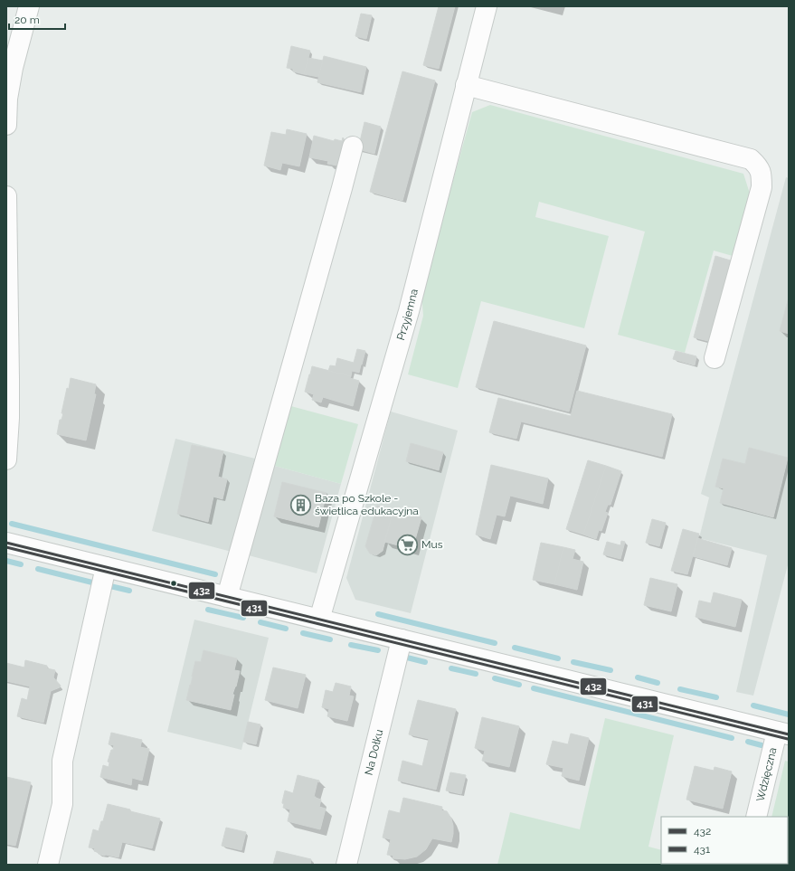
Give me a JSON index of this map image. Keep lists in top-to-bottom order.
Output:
{
  "streets": {
    "street": ["Przyjemna", "Na Dołku", "Wdzięczna"]
  },
  "places": {
    "building": ["Baza po Szkole - świetlica edukacyjna"],
    "supermarket": ["Mus"]
  },
  "lines": ["transit line 432", "transit line 431"],
  "legend": ["432", "431"],
  "scale_bar": "20 m"
}
